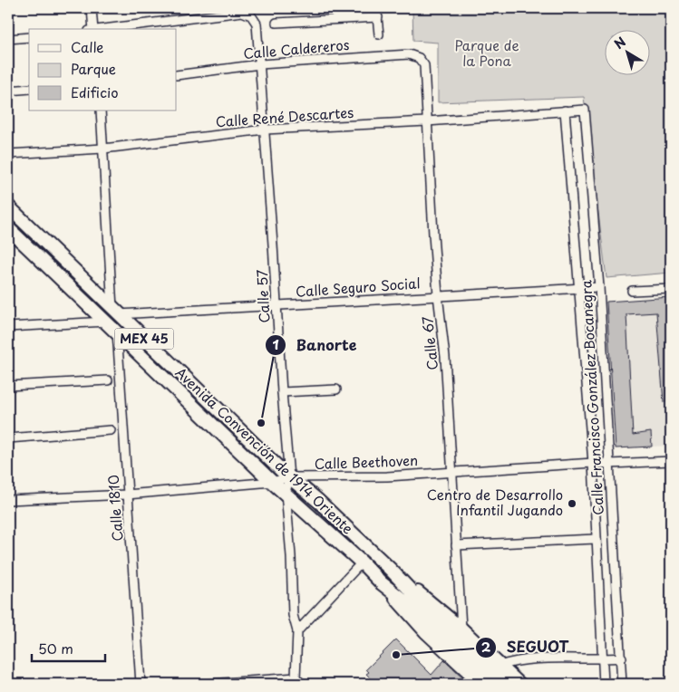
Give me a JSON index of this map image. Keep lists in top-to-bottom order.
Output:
{
  "streets": {
    "main road": ["MEX 45", "Avenida Convención de 1914 Oriente"],
    "street": [
      "Calle Caldereros",
      "Calle René Descartes",
      "Calle Seguro Social",
      "Calle 57",
      "Calle 67",
      "Calle Francisco González Bocanegra",
      "Calle Beethoven",
      "Calle 1810"
    ]
  },
  "crossings": [
    ["Calle Caldereros", "Calle 57"],
    ["Calle Caldereros", "Calle 67"],
    ["Calle René Descartes", "Calle 57"],
    ["Calle René Descartes", "Calle 67"],
    ["Calle René Descartes", "Calle Francisco González Bocanegra"],
    ["Calle Seguro Social", "Calle 57"],
    ["Calle Seguro Social", "Calle 67"],
    ["Calle Seguro Social", "Calle Francisco González Bocanegra"],
    ["Calle Seguro Social", "Avenida Convención de 1914 Oriente"],
    ["Calle 57", "Avenida Convención de 1914 Oriente"],
    ["Calle 57", "Calle Beethoven"],
    ["Calle 67", "Avenida Convención de 1914 Oriente"],
    ["Calle 67", "Calle Beethoven"],
    ["Calle Francisco González Bocanegra", "Calle Beethoven"],
    ["Avenida Convención de 1914 Oriente", "Calle Beethoven"],
    ["Avenida Convención de 1914 Oriente", "Calle 1810"],
    ["Calle Beethoven", "Calle 1810"]
  ],
  "parks": ["Parque de la Pona"],
  "places": ["Banorte", "Centro de Desarrollo Infantil Jugando", "SEGUOT"],
  "legend": ["Calle", "Parque", "Edificio"],
  "scale_bar": "50 m",
  "north": "top left"
}
